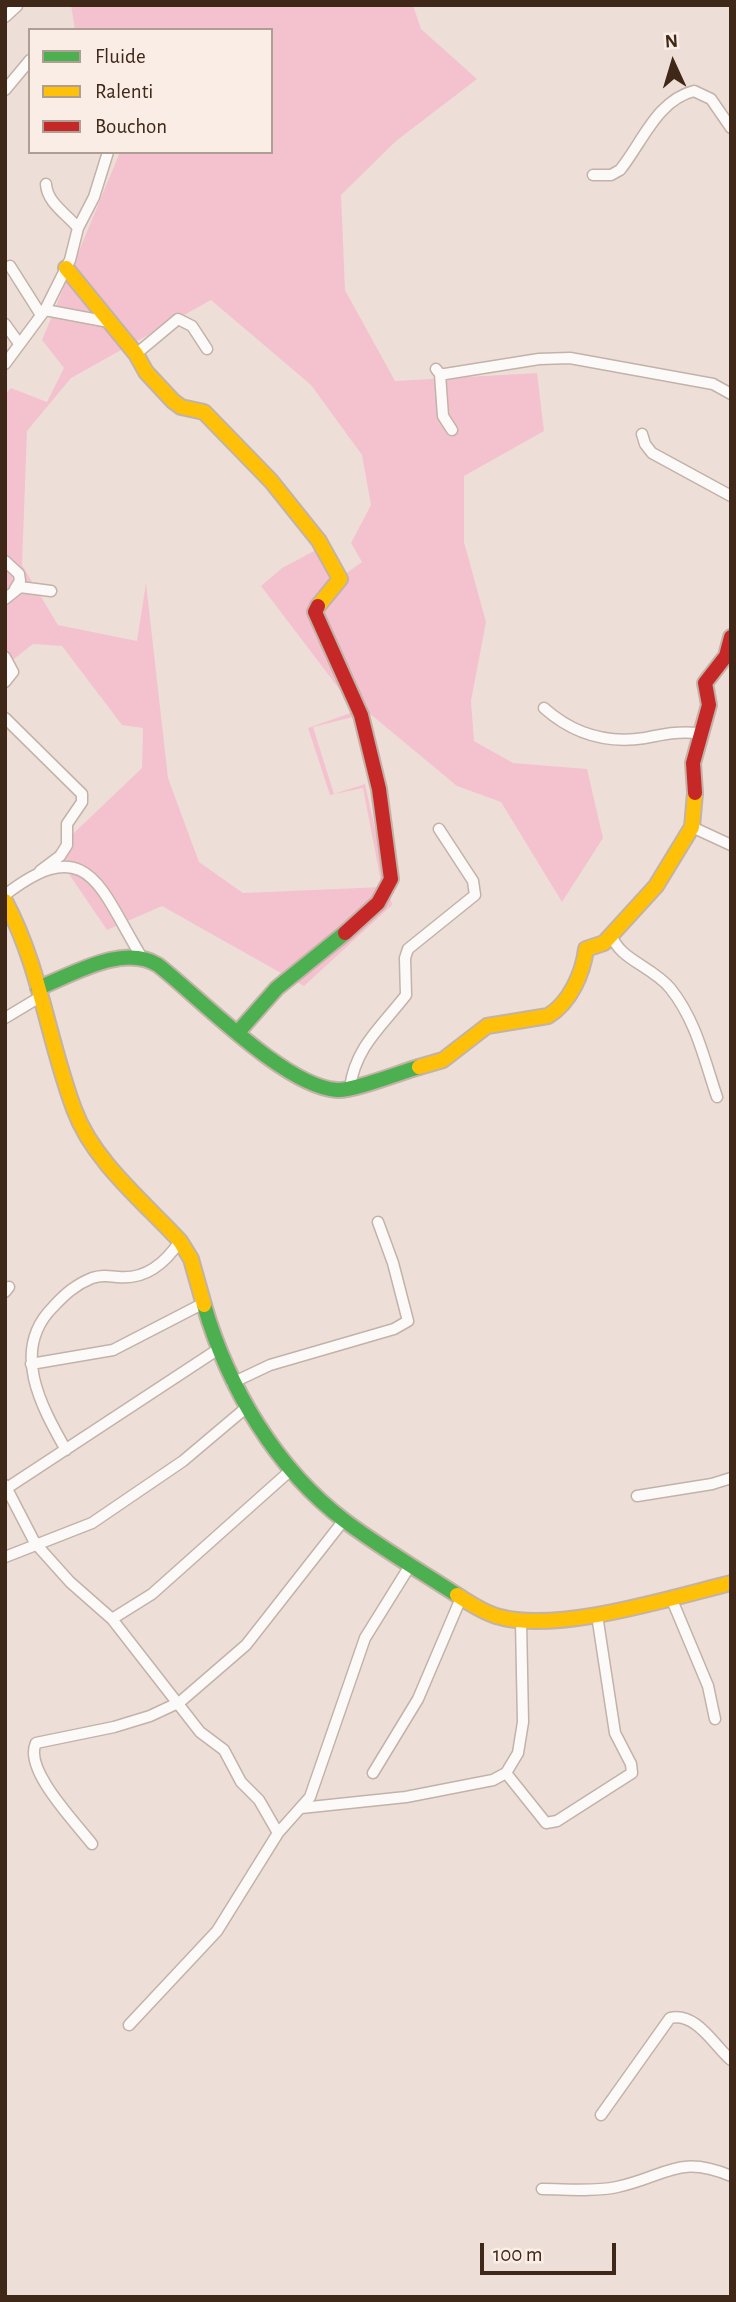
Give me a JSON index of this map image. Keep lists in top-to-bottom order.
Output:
{
  "legend": ["Fluide", "Ralenti", "Bouchon"],
  "scale_bar": "100 m",
  "north": "top"
}
